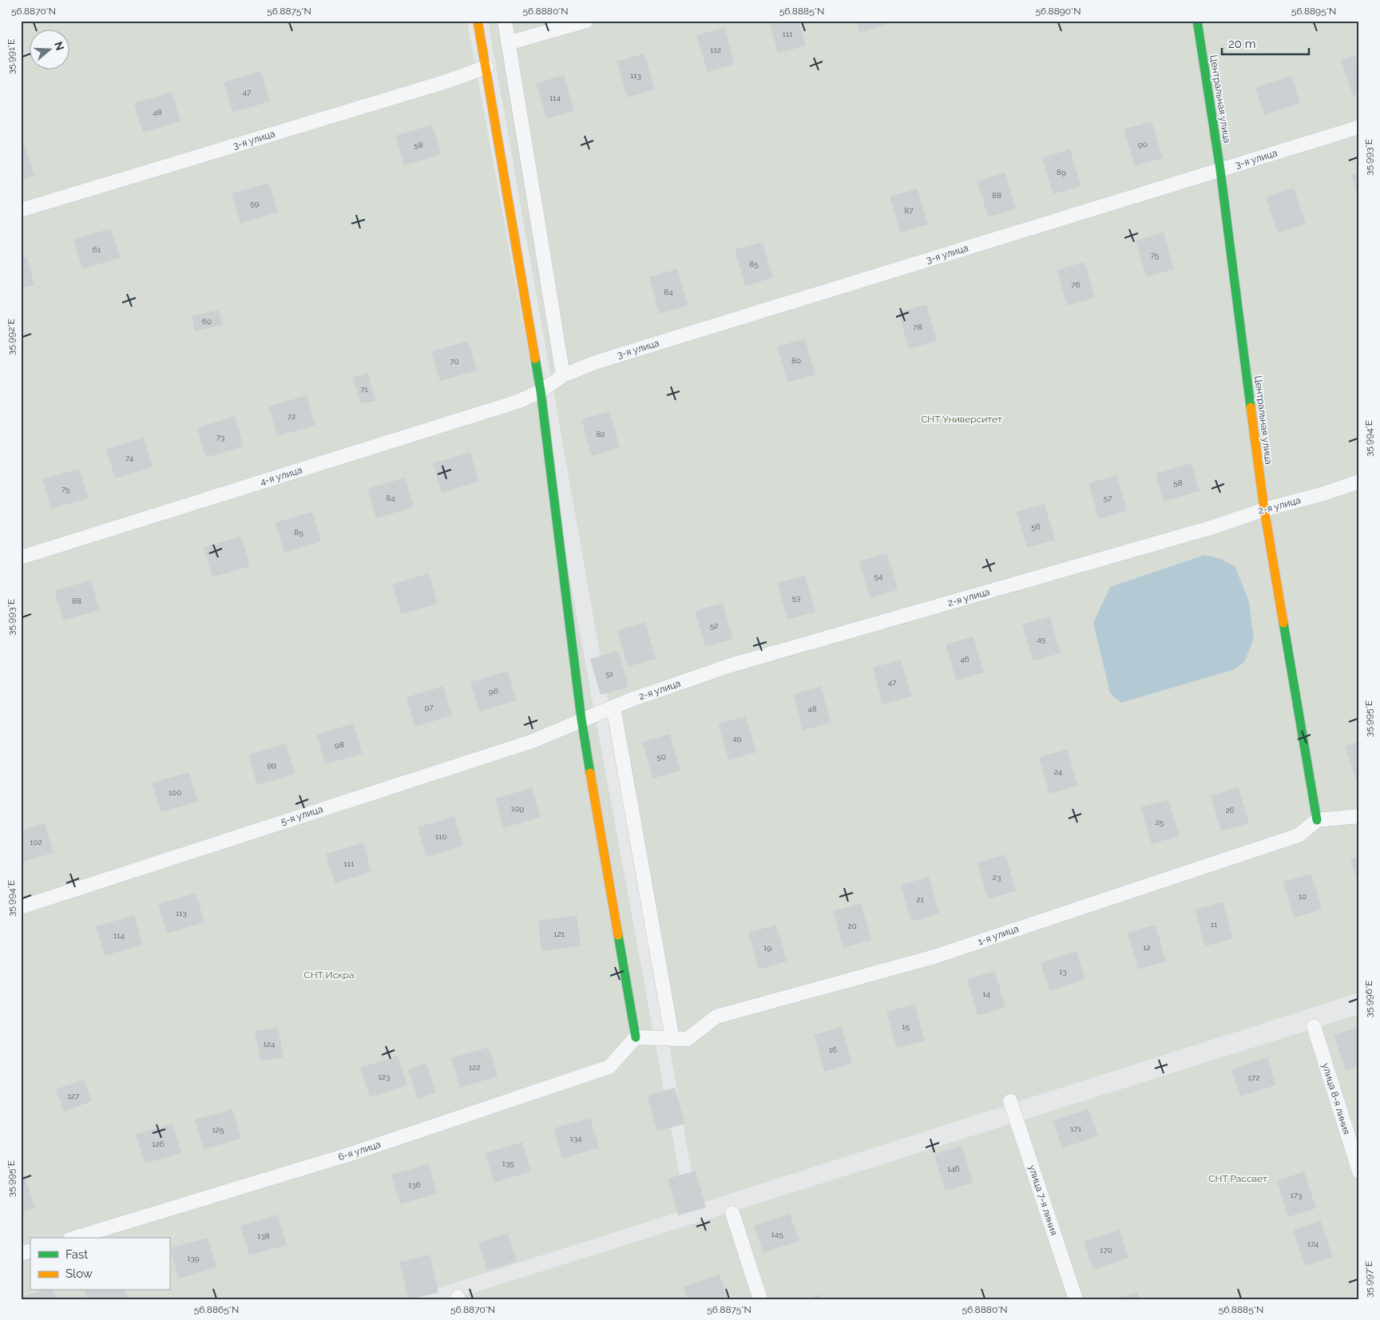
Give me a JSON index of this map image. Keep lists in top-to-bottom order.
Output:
{
  "streets": {
    "street": ["Центральная улица"],
    "lane": [
      "3-я улица",
      "4-я улица",
      "2-я улица",
      "5-я улица",
      "1-я улица",
      "улица 8-я линия",
      "6-я улица",
      "улица 7-я линия"
    ]
  },
  "crossings": [
    ["Центральная улица", "3-я улица"],
    ["Центральная улица", "2-я улица"],
    ["Центральная улица", "1-я улица"],
    ["3-я улица", "4-я улица"],
    ["2-я улица", "5-я улица"],
    ["1-я улица", "6-я улица"]
  ],
  "parks": ["СНТ Университет", "СНТ Искра", "СНТ Рассвет"],
  "house_numbers": [
    "111",
    "112",
    "113",
    "47",
    "114",
    "48",
    "90",
    "58",
    "89",
    "88",
    "59",
    "87",
    "61",
    "75",
    "85",
    "76",
    "84",
    "60",
    "78",
    "80",
    "70",
    "71",
    "72",
    "82",
    "73",
    "74",
    "58",
    "75",
    "84",
    "57",
    "56",
    "85",
    "54",
    "53",
    "88",
    "52",
    "45",
    "46",
    "51",
    "47",
    "96",
    "97",
    "48",
    "49",
    "98",
    "50",
    "99",
    "24",
    "100",
    "109",
    "26",
    "25",
    "110",
    "102",
    "111",
    "23",
    "10",
    "21",
    "113",
    "11",
    "20",
    "121",
    "114",
    "19",
    "12",
    "13",
    "14",
    "15",
    "124",
    "16",
    "122",
    "123",
    "172",
    "127",
    "171",
    "125",
    "134",
    "126",
    "135",
    "146",
    "136",
    "173",
    "145",
    "138",
    "174",
    "170",
    "139"
  ],
  "legend": ["Fast", "Slow"],
  "scale_bar": "20 m",
  "north": "right",
  "coordinates": [
    "56.8870°N",
    "56.8875°N",
    "56.8880°N",
    "56.8885°N",
    "56.8890°N",
    "56.8895°N",
    "35.991°E",
    "35.993°E",
    "35.992°E",
    "35.994°E",
    "35.995°E",
    "35.996°E",
    "35.997°E",
    "56.8865°N"
  ]
}
